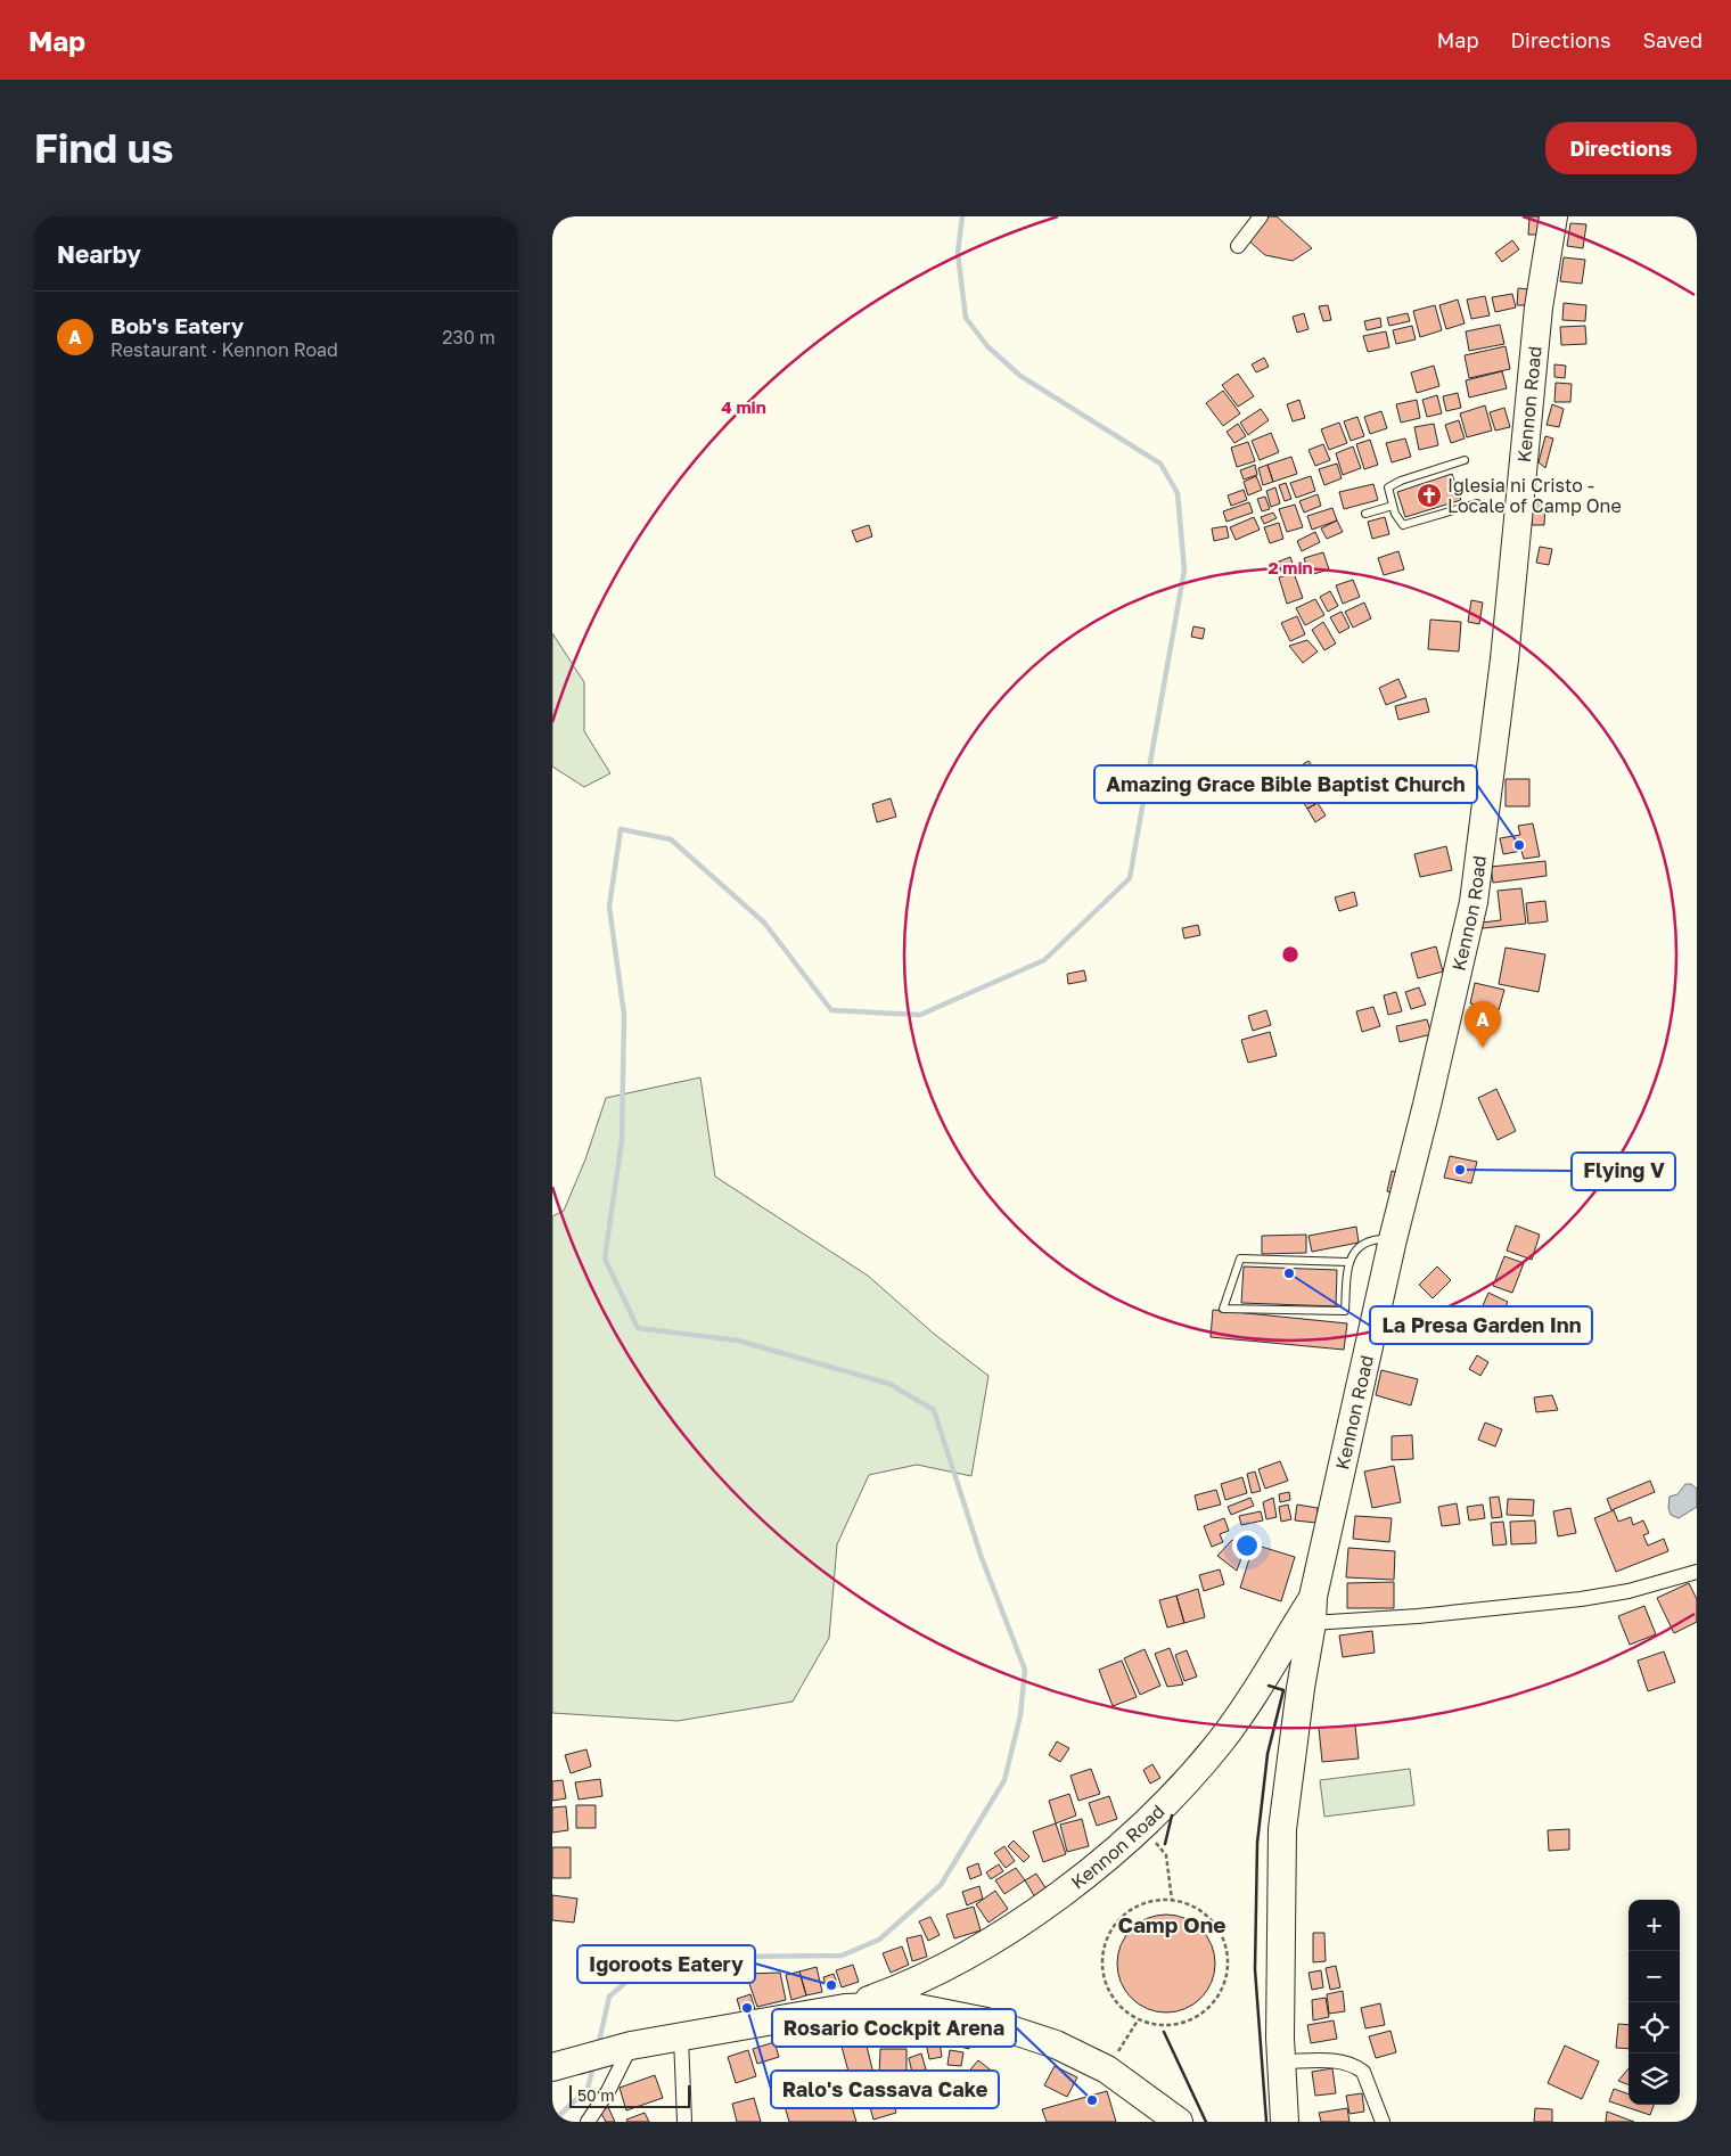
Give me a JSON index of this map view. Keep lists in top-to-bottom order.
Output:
{
  "streets": {
    "highway": ["Kennon Road"]
  },
  "districts": ["Camp One"],
  "places": {
    "church": ["Iglesia ni Cristo - Locale of Camp One"],
    "other": [
      "Amazing Grace Bible Baptist Church",
      "Flying V",
      "La Presa Garden Inn",
      "Igoroots Eatery",
      "Ralo's Cassava Cake",
      "Rosario Cockpit Arena"
    ]
  },
  "scale_bar": "50 m",
  "page": {
    "header": "Map",
    "nav": ["Map", "Directions", "Saved"],
    "buttons": "Directions",
    "title": "Find us",
    "heading": "Nearby",
    "list": [
      {
        "mark": "A",
        "name": "Bob's Eatery",
        "note": "Restaurant · Kennon Road",
        "value": "230 m"
      }
    ],
    "pins": "A",
    "map_buttons": ["+", "−"],
    "scale": "50 m"
  },
  "rings": ["4 min", "2 min"]
}
